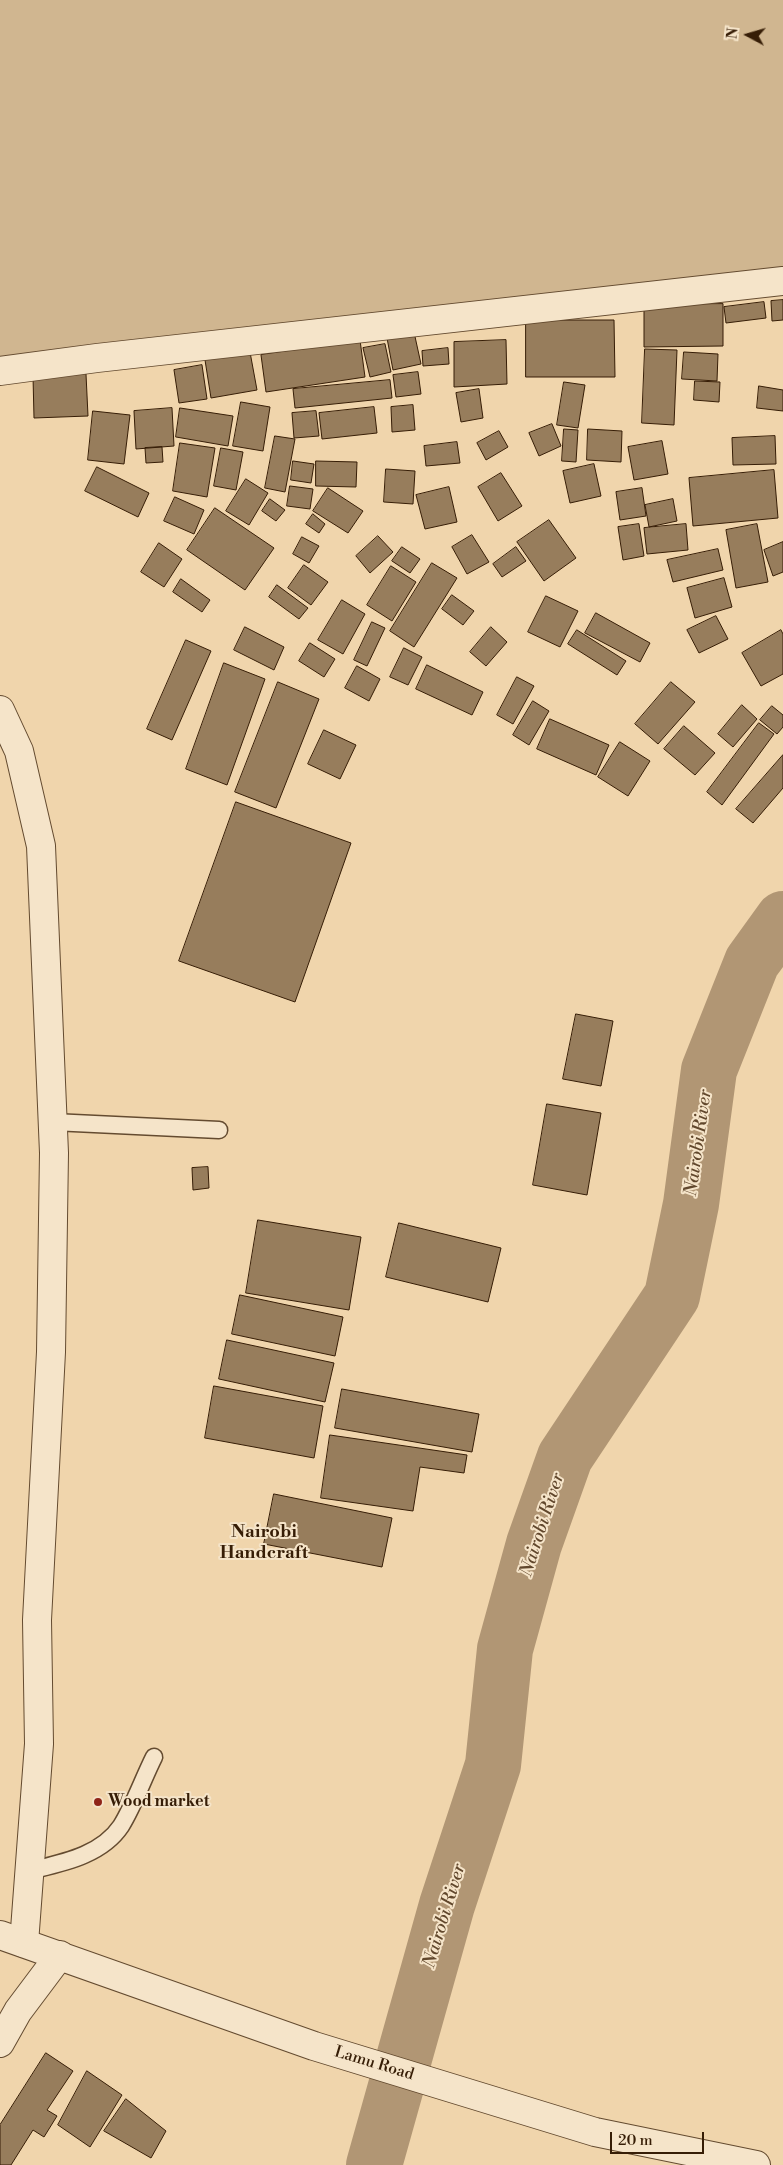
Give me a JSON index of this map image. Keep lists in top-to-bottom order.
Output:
{
  "streets": {
    "street": ["Lamu Road"]
  },
  "districts": ["Nairobi Handcraft"],
  "water": ["Nairobi River"],
  "places": ["Wood market"],
  "scale_bar": "20 m",
  "north": "left"
}
